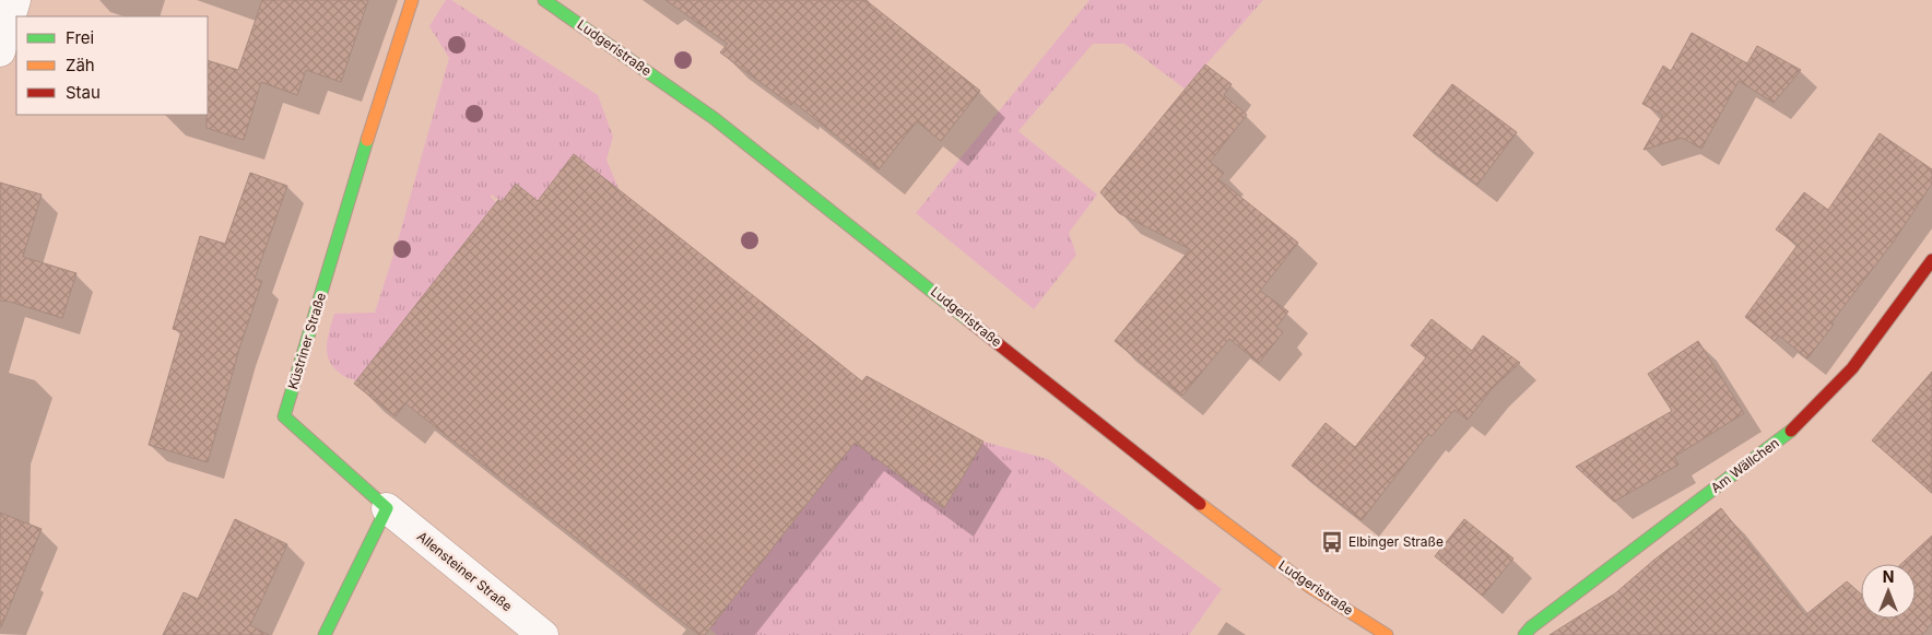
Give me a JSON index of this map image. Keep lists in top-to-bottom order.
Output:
{
  "streets": {
    "street": [
      "Ludgeristraße",
      "Küstriner Straße",
      "Am Wällchen",
      "Allensteiner Straße"
    ]
  },
  "crossings": [
    ["Küstriner Straße", "Allensteiner Straße"]
  ],
  "places": {
    "bus stop": ["Elbinger Straße"]
  },
  "legend": ["Frei", "Zäh", "Stau"],
  "north": "top"
}
